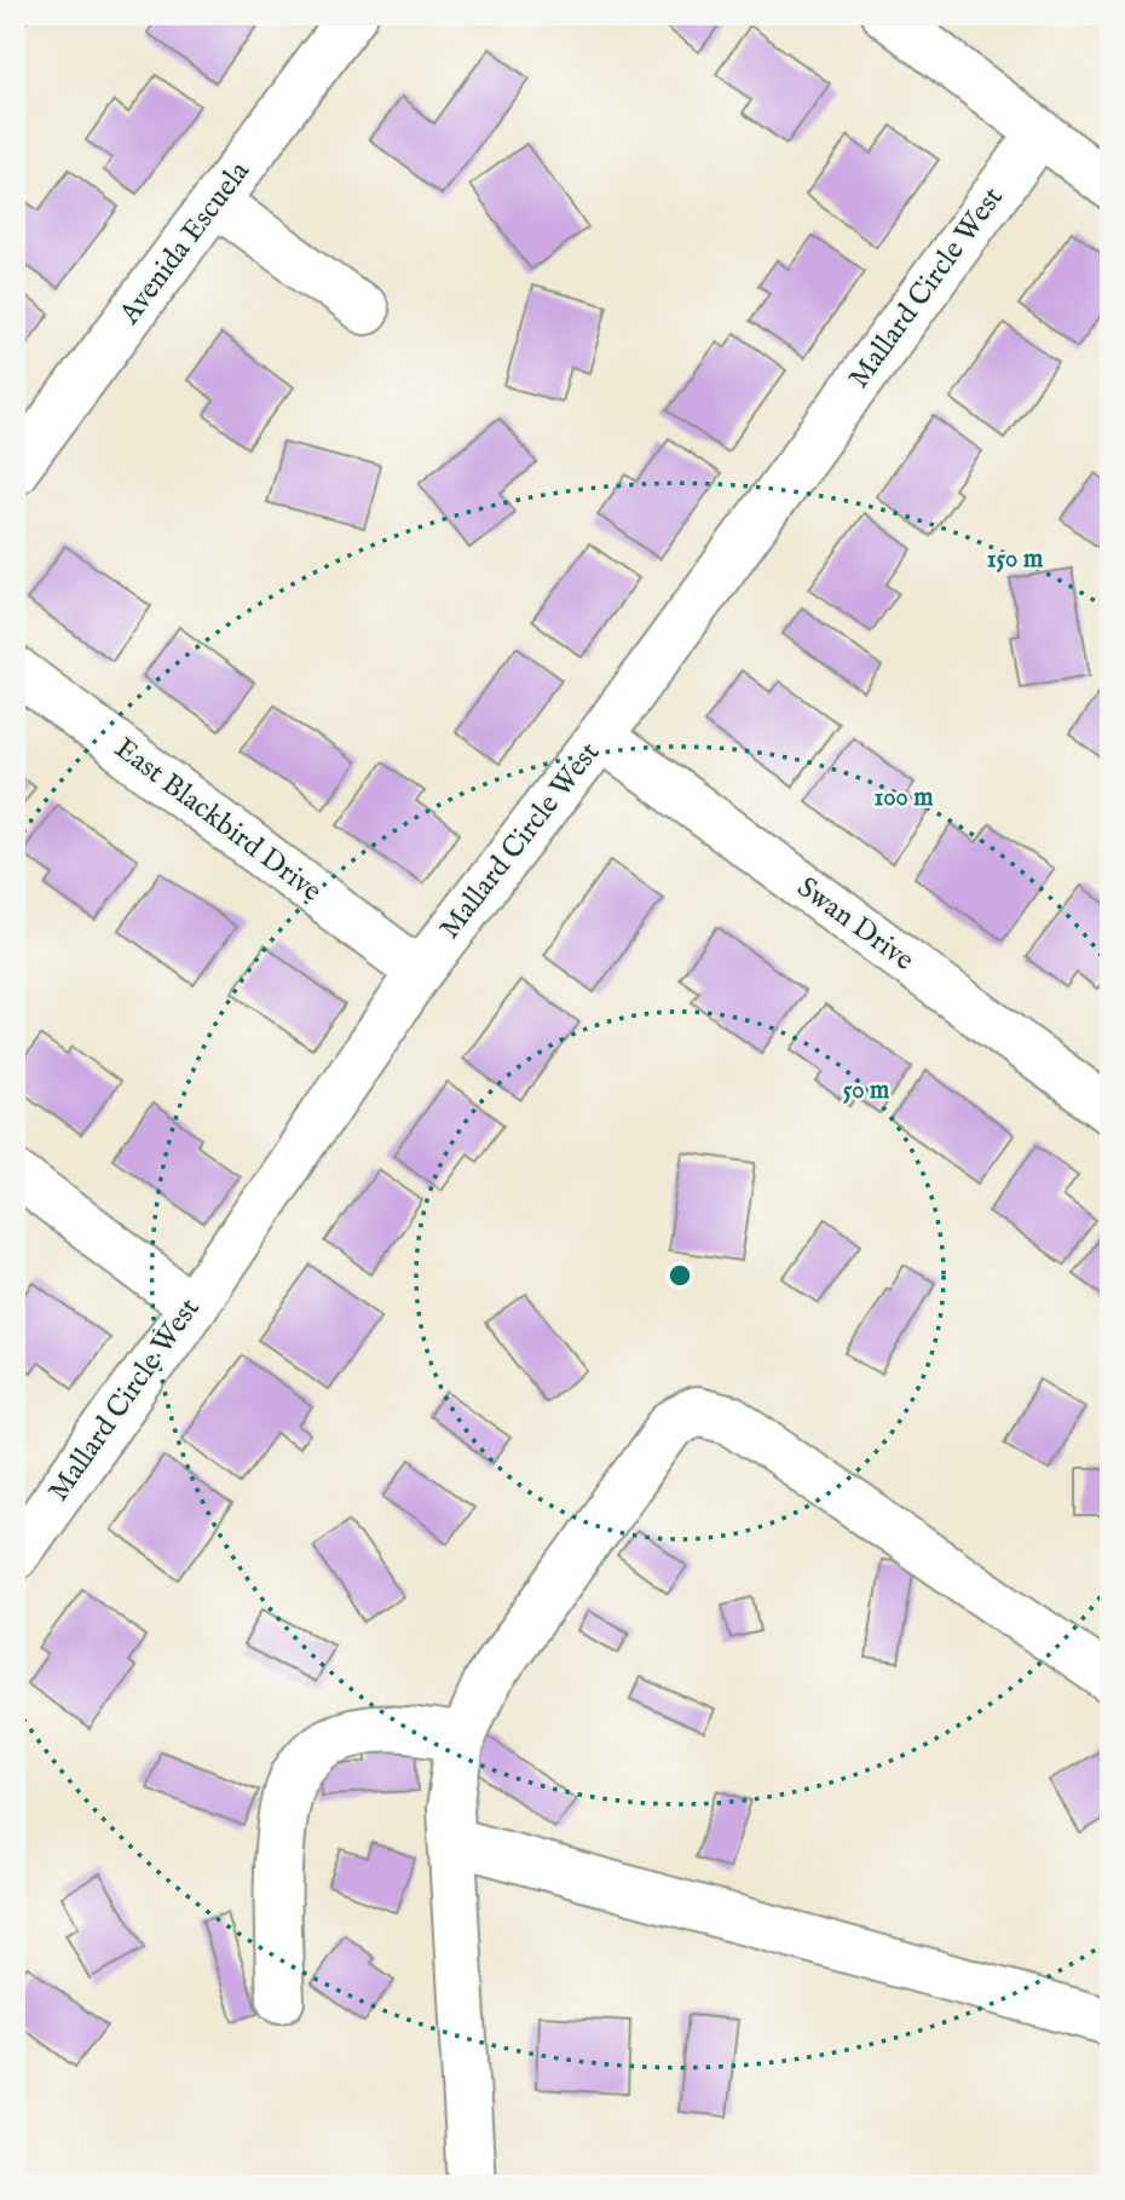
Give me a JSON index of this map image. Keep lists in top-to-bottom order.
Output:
{
  "streets": {
    "street": [
      "Avenida Escuela",
      "Mallard Circle West",
      "East Blackbird Drive",
      "Swan Drive"
    ]
  },
  "crossings": [
    ["Mallard Circle West", "East Blackbird Drive"],
    ["Mallard Circle West", "Swan Drive"]
  ],
  "rings": ["150 m", "100 m", "50 m"]
}
